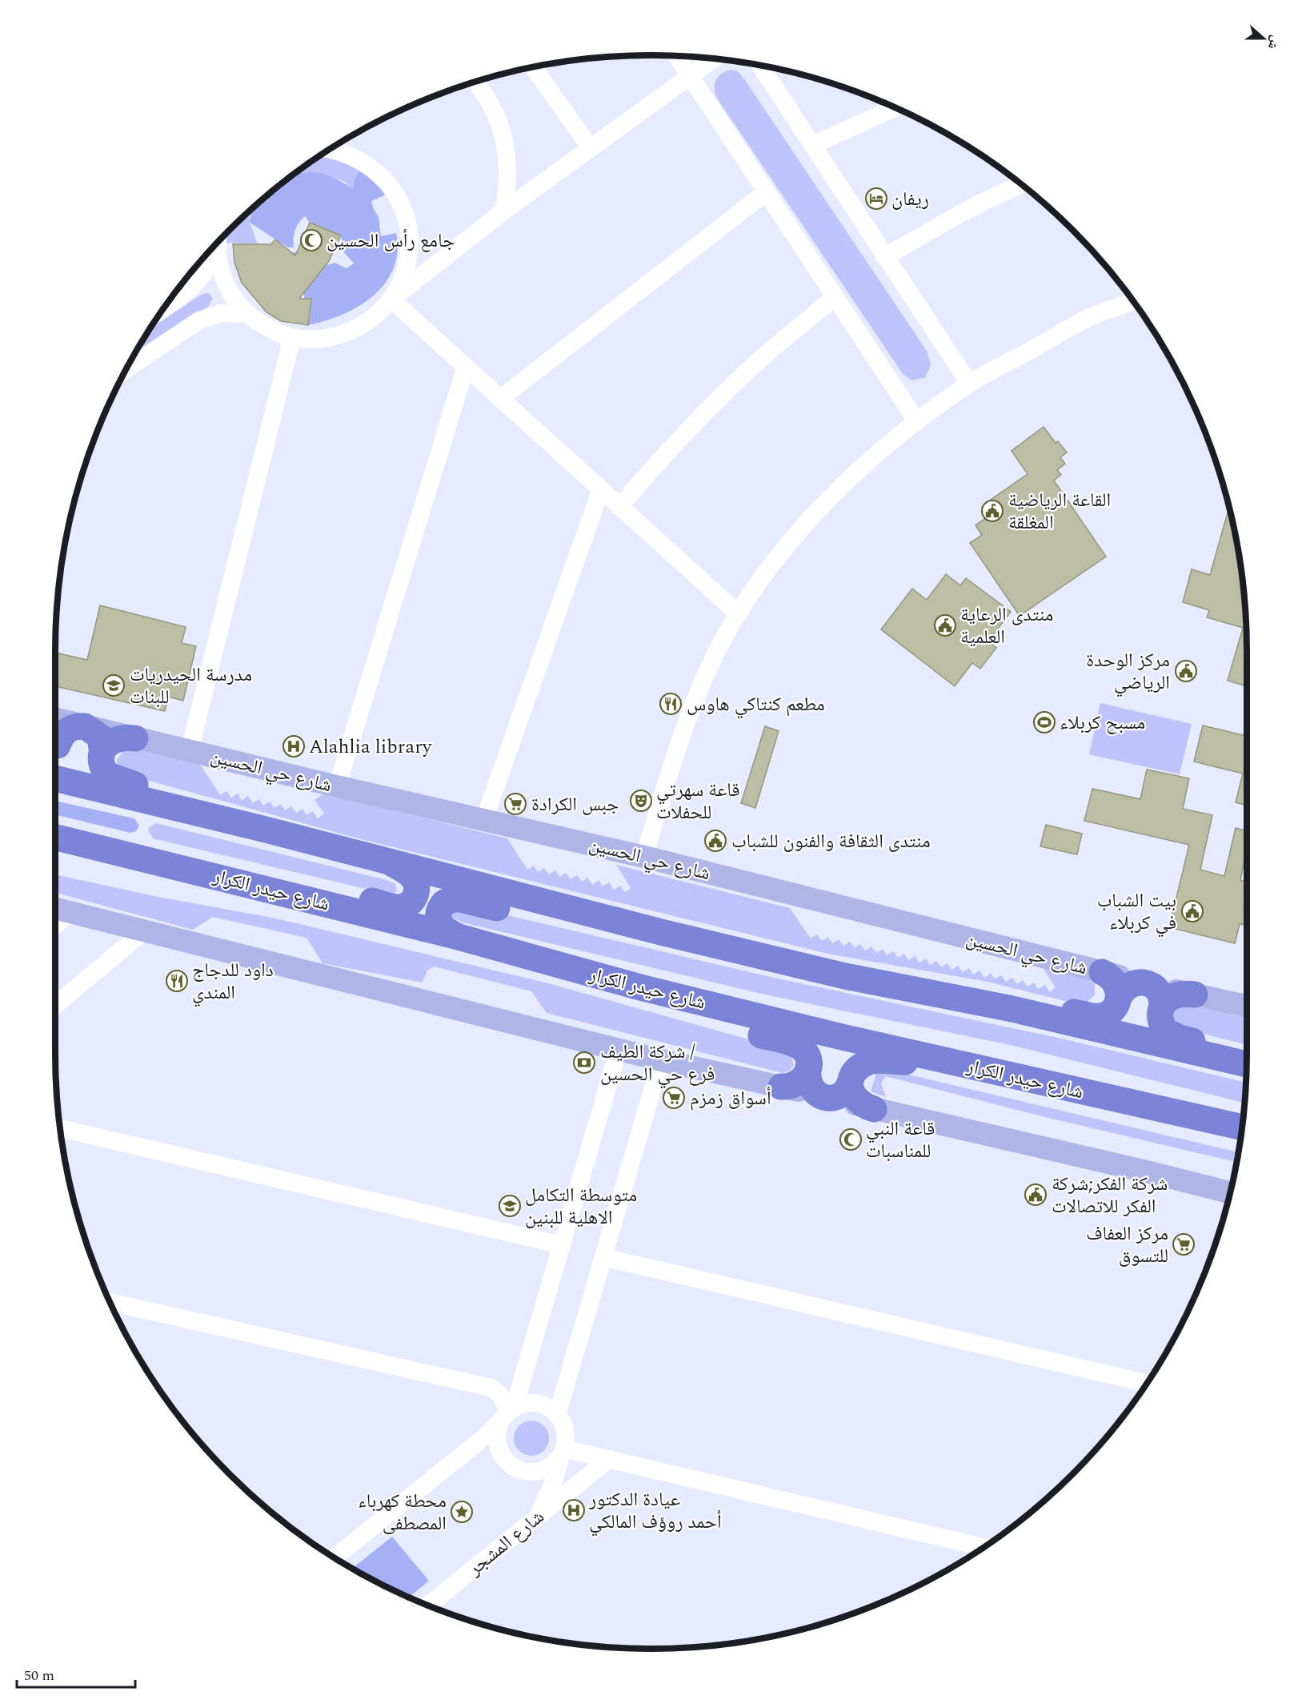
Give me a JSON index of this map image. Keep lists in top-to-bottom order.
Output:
{
  "streets": {
    "highway": ["شارع حيدر الكرار"],
    "main road": ["شارع حي الحسين"],
    "street": ["شارع المشجر"]
  },
  "places": {
    "hotel": ["ريفان"],
    "mosque": ["جامع رأس الحسين", "قاعة النبي للمناسبات"],
    "public building": [
      "القاعة الرياضية المغلقة",
      "منتدى الرعاية العلمية",
      "مركز الوحدة الرياضي",
      "منتدى الثقافة والفنون للشباب",
      "بيت الشباب في كربلاء",
      "شركة الفكر;شركة الفكر للاتصالات"
    ],
    "school or university": ["مدرسة الحيدريات للبنات", "متوسطة التكامل الاهلية للبنين"],
    "restaurant": ["مطعم كنتاكي هاوس", "داود للدجاج المندي"],
    "sports": ["مسبح كربلاء"],
    "hospital": ["Alahlia library", "عيادة الدكتور أحمد روؤف المالكي"],
    "theatre": ["قاعة سهرتي للحفلات"],
    "supermarket": ["جبس الكرادة", "أسواق زمزم", "مركز العفاف للتسوق"],
    "bank": ["شركة الطيف / فرع حي الحسين"],
    "place": ["محطة كهرباء المصطفى"]
  },
  "scale_bar": "50 m",
  "north": "right"
}
